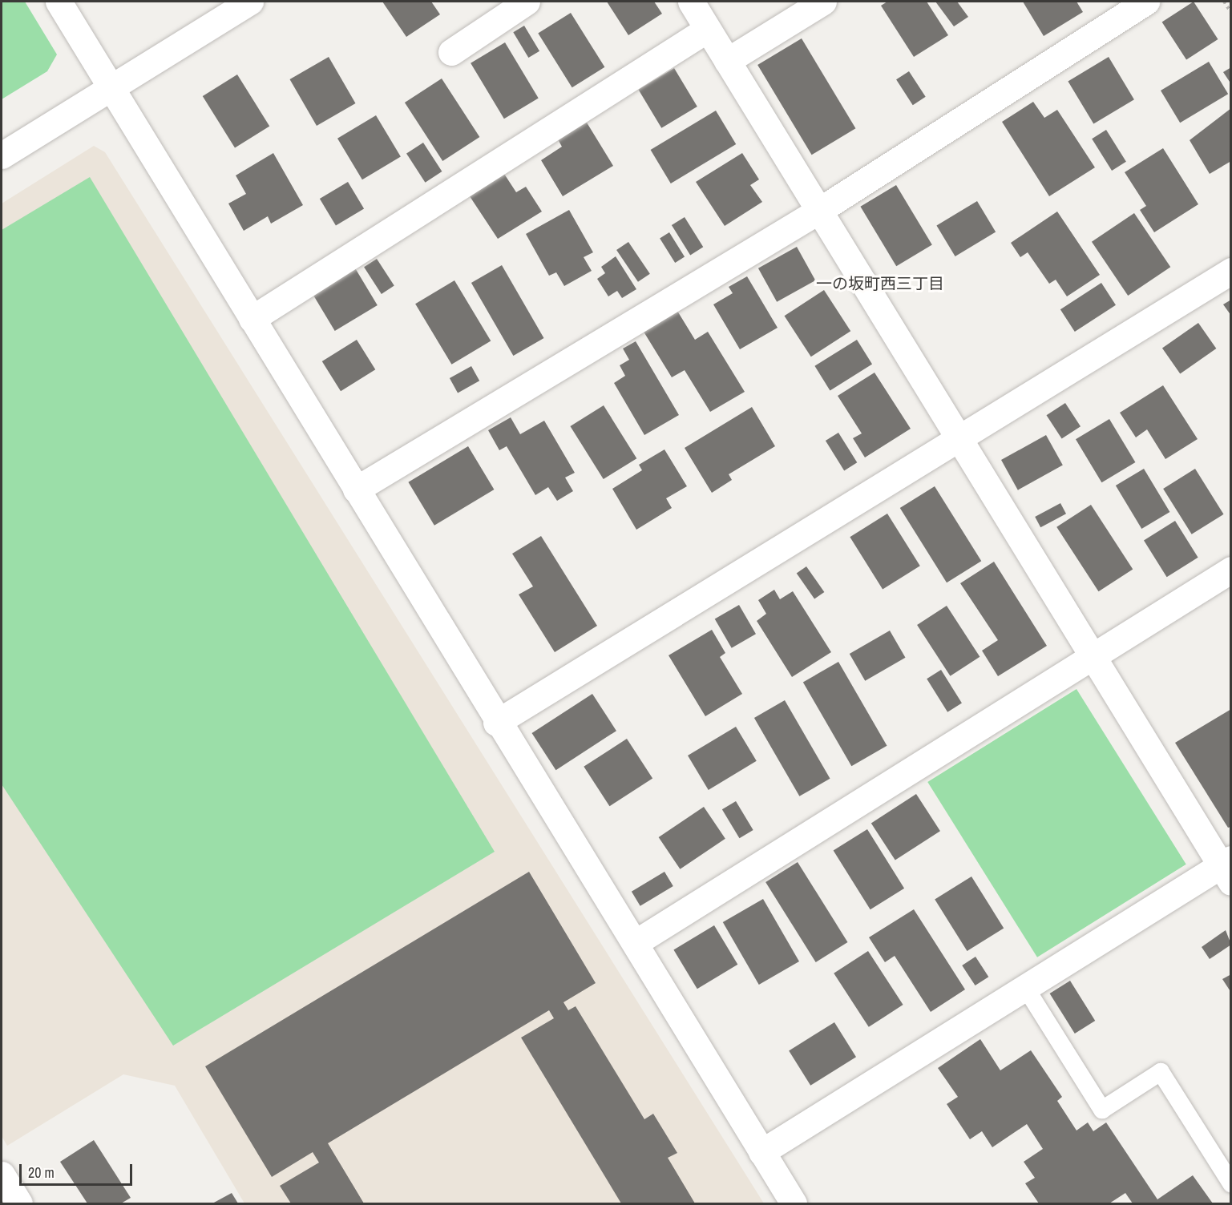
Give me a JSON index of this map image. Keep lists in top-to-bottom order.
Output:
{
  "districts": ["一の坂町西三丁目"],
  "scale_bar": "20 m"
}
